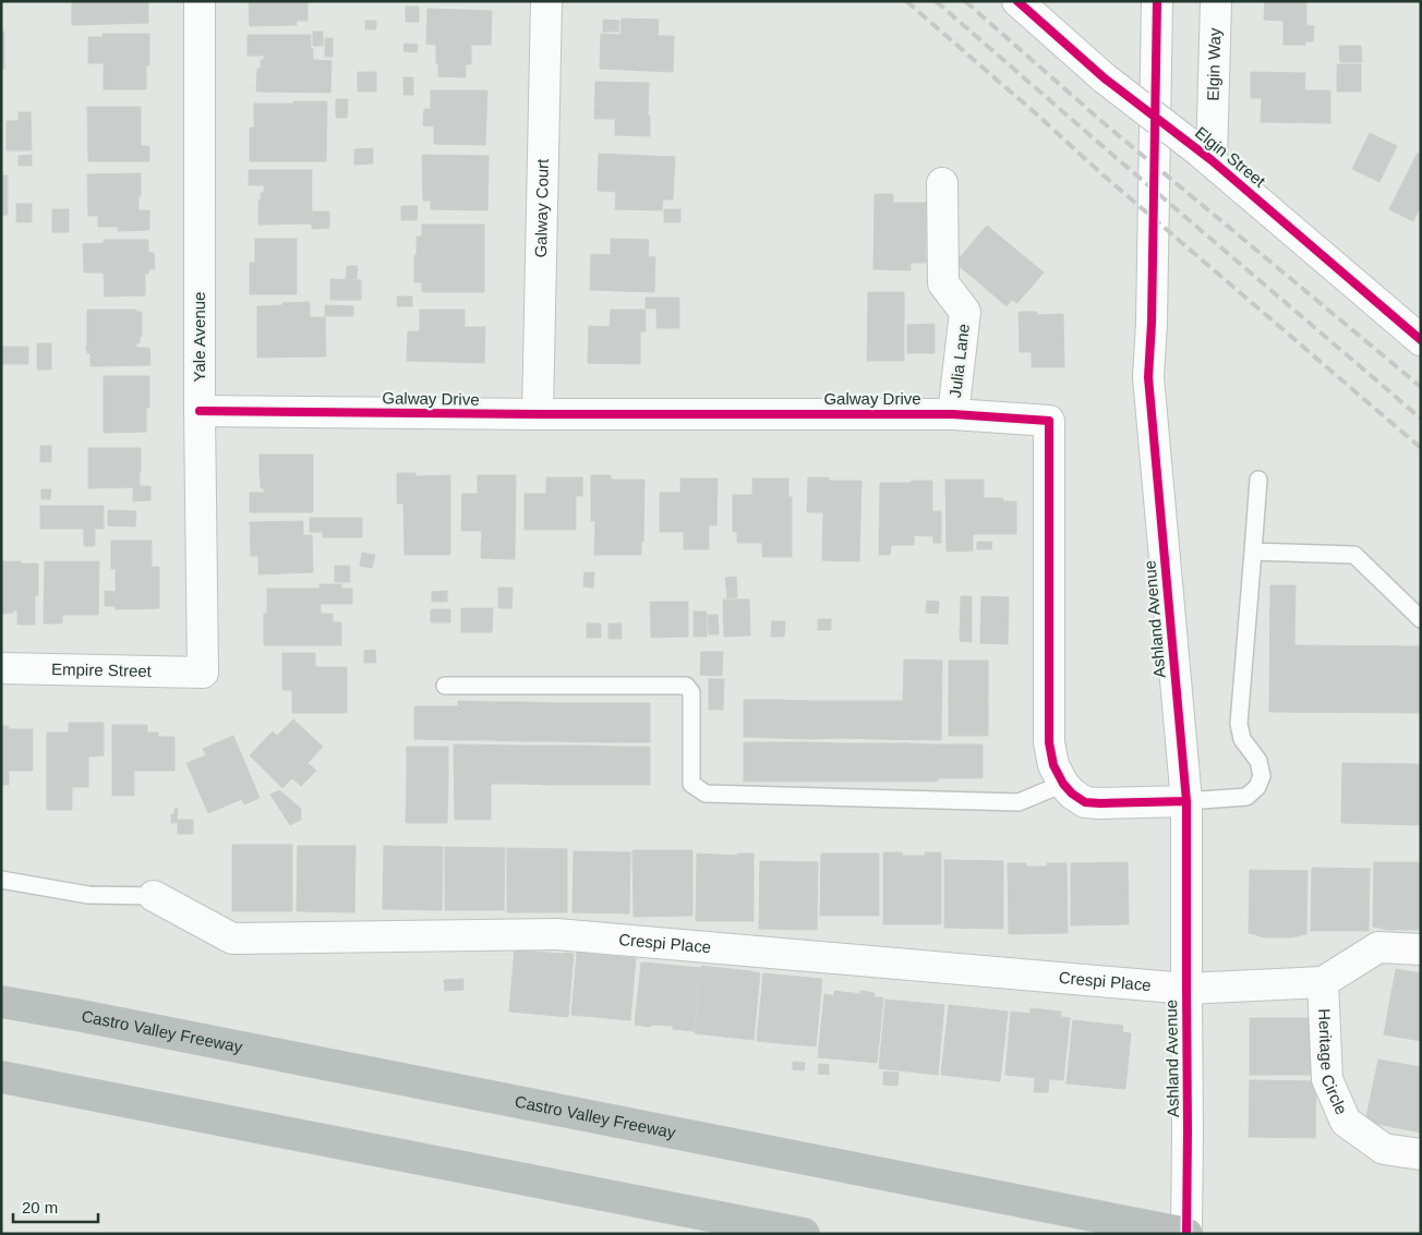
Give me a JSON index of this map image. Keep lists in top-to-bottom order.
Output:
{
  "streets": {
    "highway": ["Castro Valley Freeway"],
    "street": [
      "Elgin Way",
      "Elgin Street",
      "Galway Court",
      "Yale Avenue",
      "Julia Lane",
      "Galway Drive",
      "Ashland Avenue",
      "Empire Street",
      "Crespi Place",
      "Heritage Circle"
    ]
  },
  "crossings": [
    ["Elgin Way", "Elgin Street"],
    ["Galway Court", "Galway Drive"],
    ["Yale Avenue", "Galway Drive"],
    ["Yale Avenue", "Empire Street"],
    ["Julia Lane", "Galway Drive"],
    ["Galway Drive", "Ashland Avenue"],
    ["Ashland Avenue", "Crespi Place"],
    ["Ashland Avenue", "Castro Valley Freeway"]
  ],
  "scale_bar": "20 m"
}
